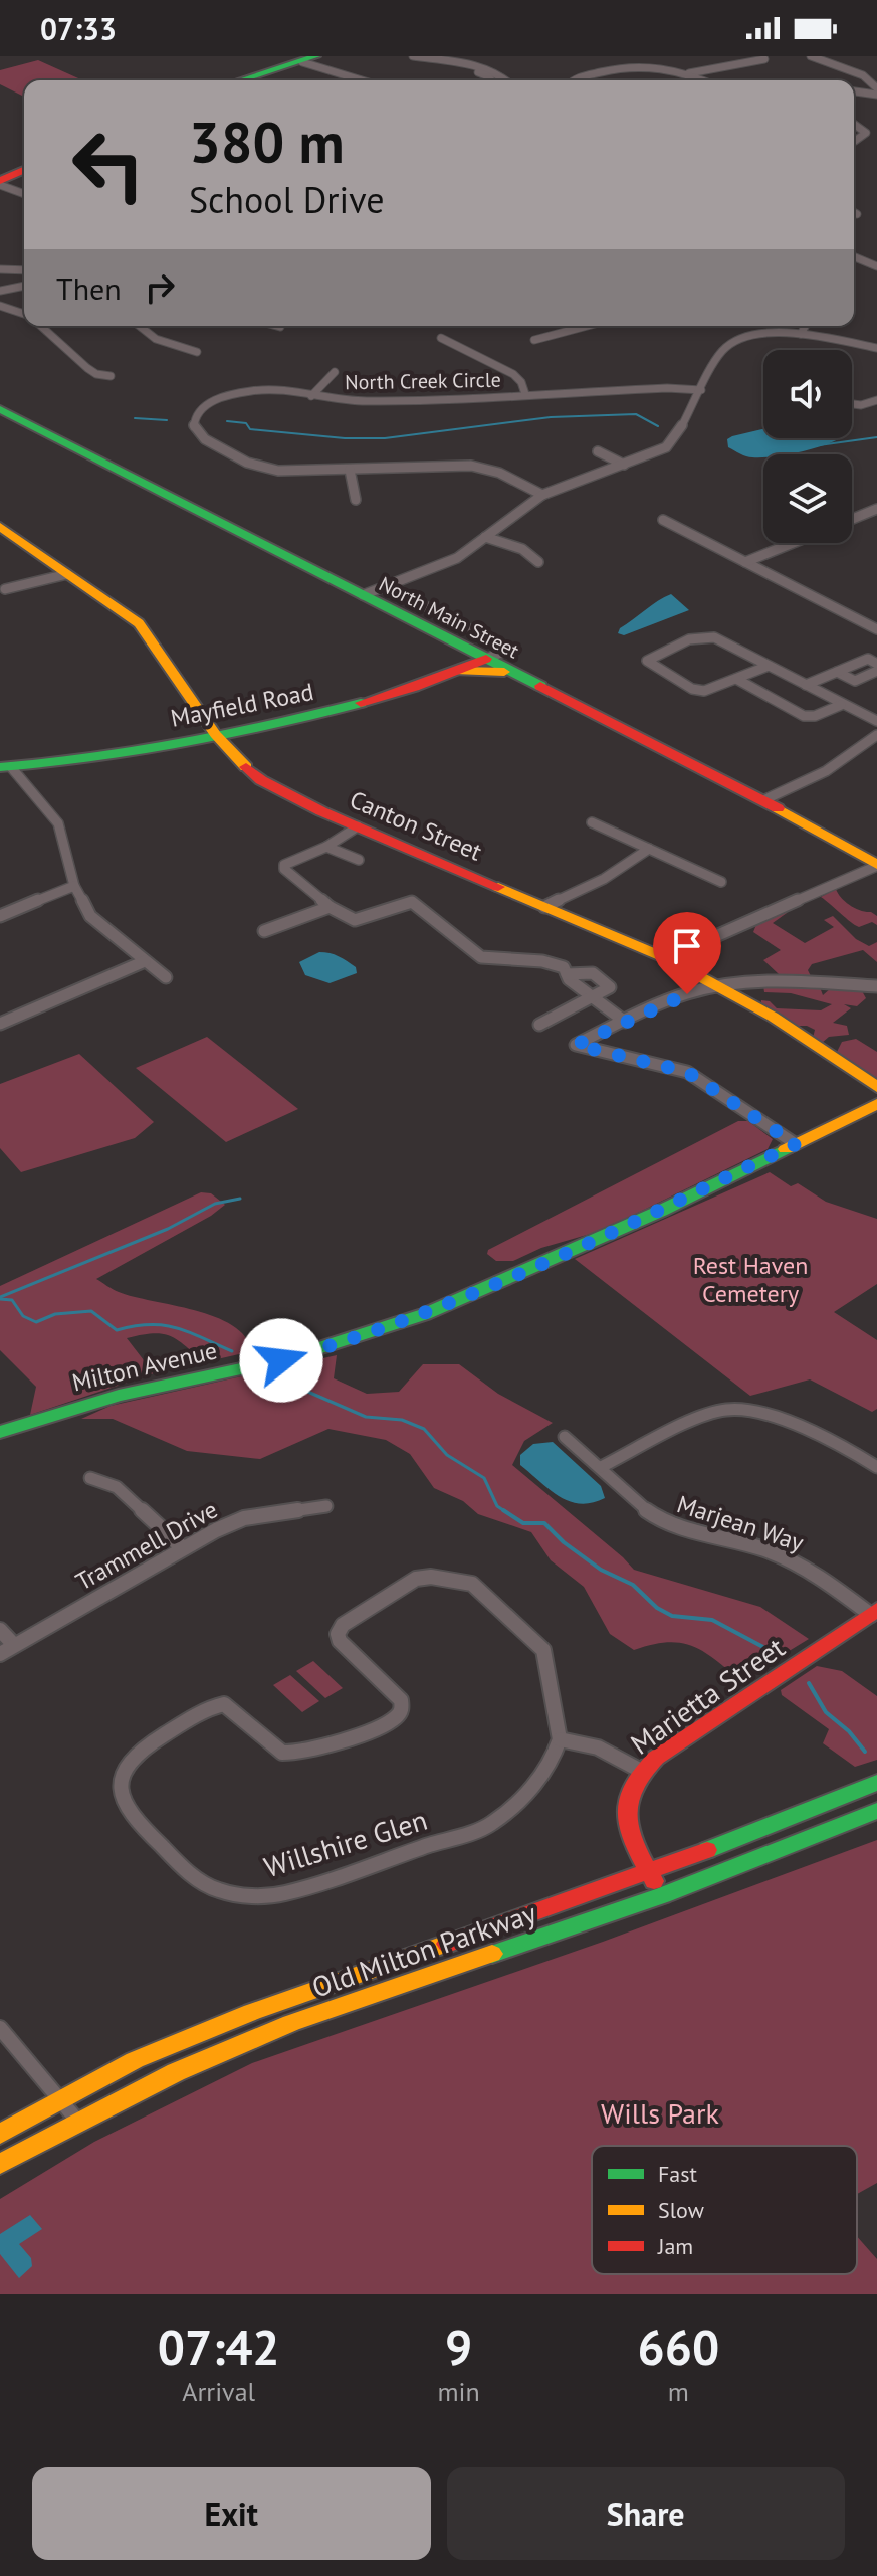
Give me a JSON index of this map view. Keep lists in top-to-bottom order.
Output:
{
  "streets": {
    "street": [
      "North Creek Circle",
      "North Main Street",
      "Mayfield Road",
      "Canton Street",
      "Milton Avenue",
      "Marjean Way",
      "Trammell Drive",
      "Marietta Street",
      "Willshire Glen",
      "Old Milton Parkway"
    ]
  },
  "crossings": [
    ["North Main Street", "Mayfield Road"],
    ["Mayfield Road", "Canton Street"],
    ["Marjean Way", "Marietta Street"],
    ["Marietta Street", "Old Milton Parkway"]
  ],
  "parks": ["Rest Haven Cemetery", "Wills Park"],
  "legend": ["Fast", "Slow", "Jam"],
  "page": {
    "status": "07:33",
    "turn": ["380 m", "School Drive"],
    "then": "Then",
    "eta": [
      "07:42",
      "Arrival",
      "9",
      "min",
      "660",
      "m"
    ],
    "buttons": ["Exit", "Share"]
  }
}
